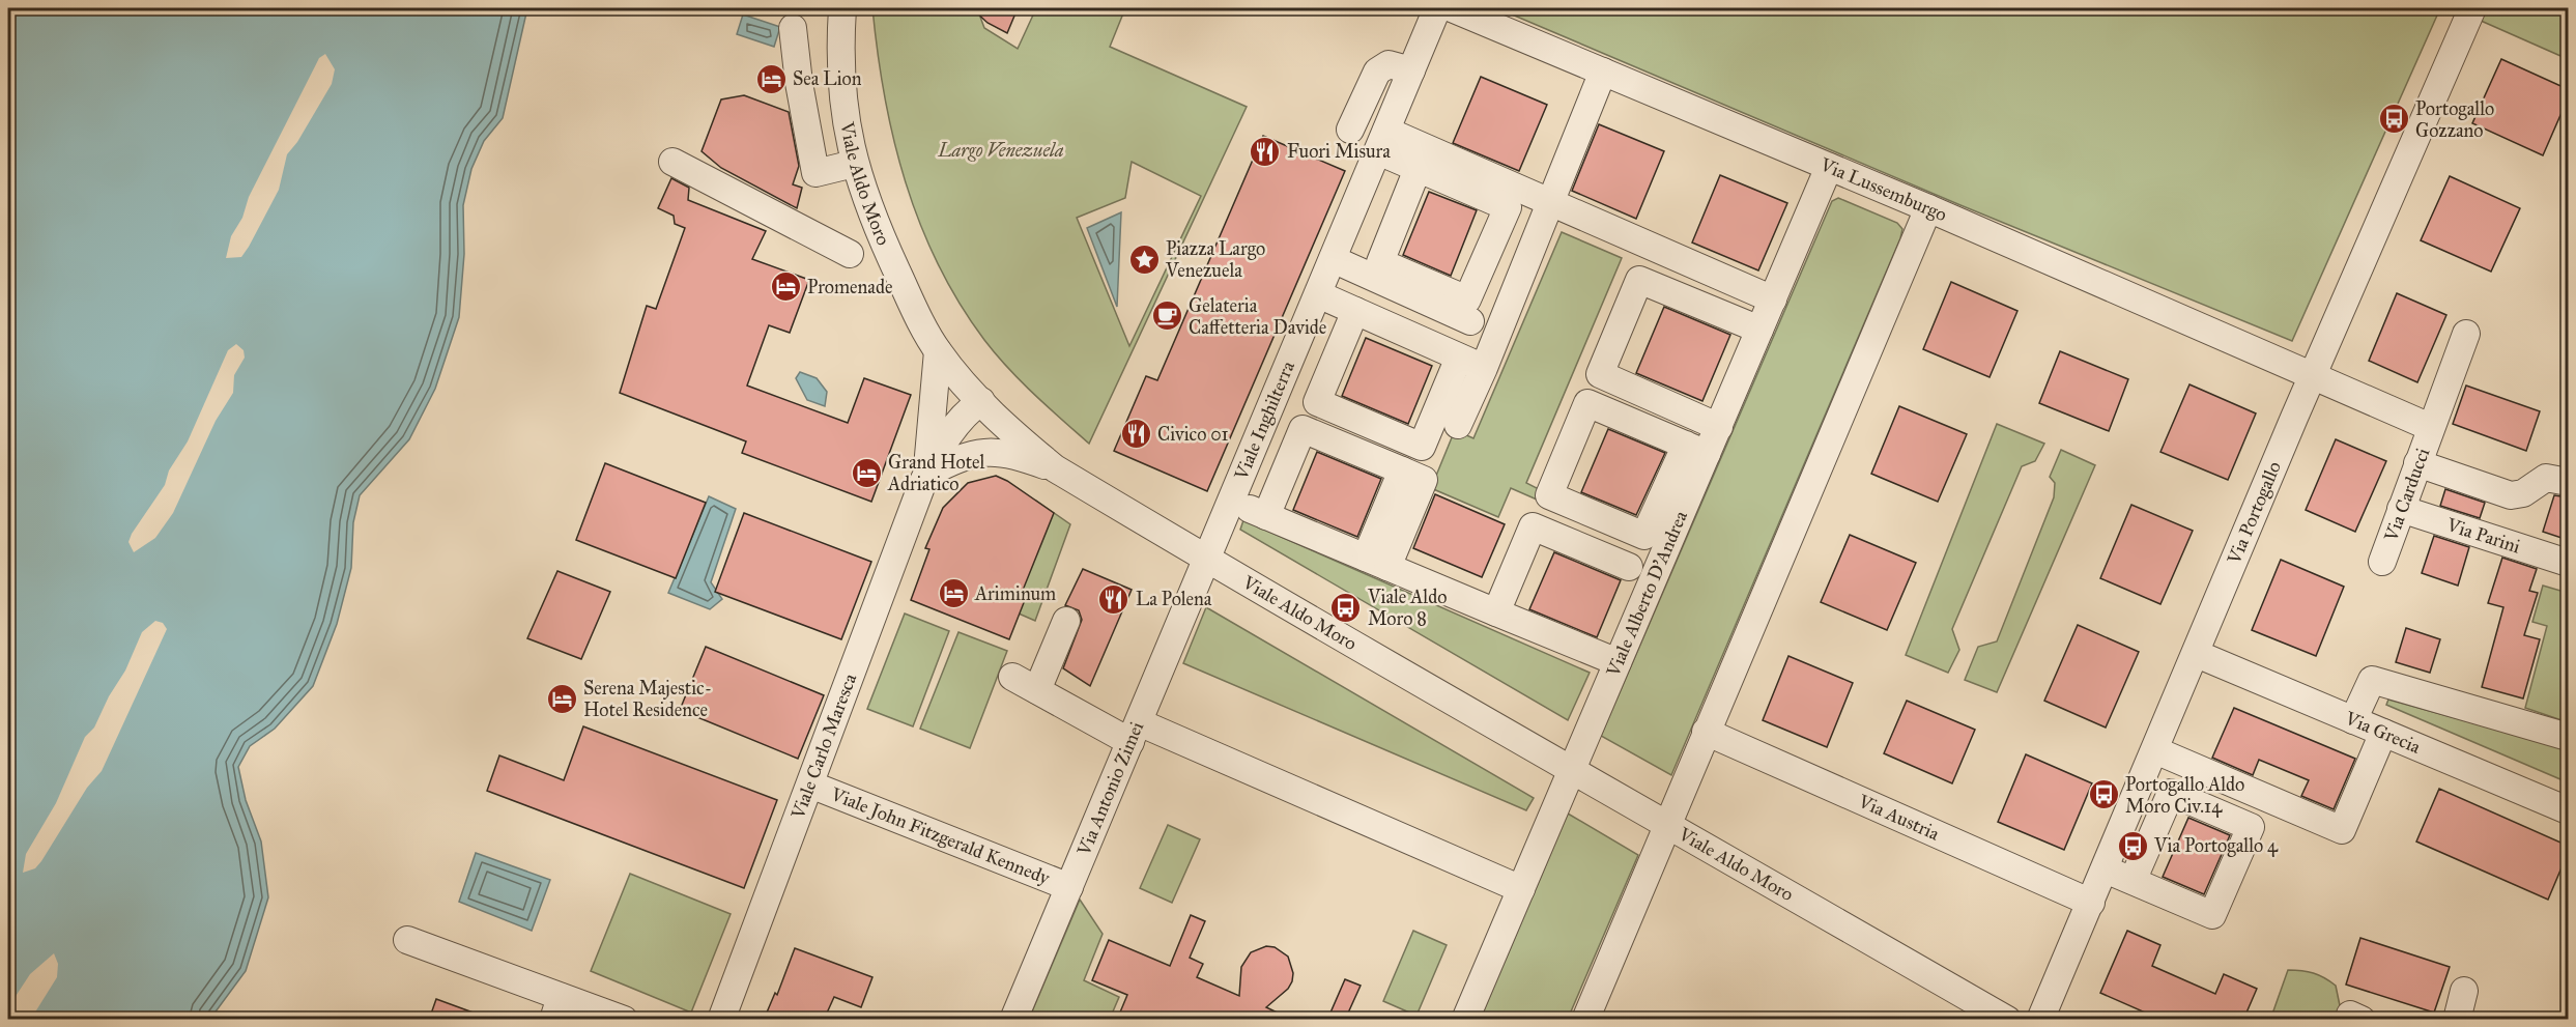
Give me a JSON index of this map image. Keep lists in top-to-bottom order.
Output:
{
  "streets": {
    "street": [
      "Viale Aldo Moro",
      "Via Lussemburgo",
      "Viale Inghilterra",
      "Via Carducci",
      "Via Portogallo",
      "Via Parini",
      "Viale Alberto D'Andrea",
      "Via Grecia",
      "Viale Carlo Maresca",
      "Via Antonio Zimei",
      "Via Austria",
      "Viale John Fitzgerald Kennedy"
    ]
  },
  "crossings": [
    ["Viale Aldo Moro", "Viale Inghilterra"],
    ["Viale Aldo Moro", "Viale Alberto D'Andrea"],
    ["Viale Aldo Moro", "Viale Carlo Maresca"],
    ["Viale Aldo Moro", "Via Antonio Zimei"],
    ["Via Lussemburgo", "Via Carducci"],
    ["Via Lussemburgo", "Via Portogallo"],
    ["Via Lussemburgo", "Viale Alberto D'Andrea"],
    ["Viale Inghilterra", "Via Antonio Zimei"],
    ["Via Carducci", "Via Portogallo"],
    ["Via Carducci", "Via Parini"],
    ["Via Portogallo", "Via Grecia"],
    ["Via Portogallo", "Via Austria"],
    ["Viale Carlo Maresca", "Viale John Fitzgerald Kennedy"],
    ["Via Antonio Zimei", "Viale John Fitzgerald Kennedy"]
  ],
  "parks": ["Largo Venezuela"],
  "places": {
    "hotel": [
      "Sea Lion",
      "Promenade",
      "Grand Hotel Adriatico",
      "Ariminum",
      "Serena Majestic- Hotel Residence"
    ],
    "bus stop": [
      "Portogallo Gozzano",
      "Viale Aldo Moro 8",
      "Portogallo Aldo Moro Civ.14",
      "Via Portogallo 4"
    ],
    "restaurant": ["Fuori Misura", "Civico 01", "La Polena"],
    "place": ["Piazza Largo Venezuela"],
    "cafe": ["Gelateria Caffetteria Davide"]
  }
}
